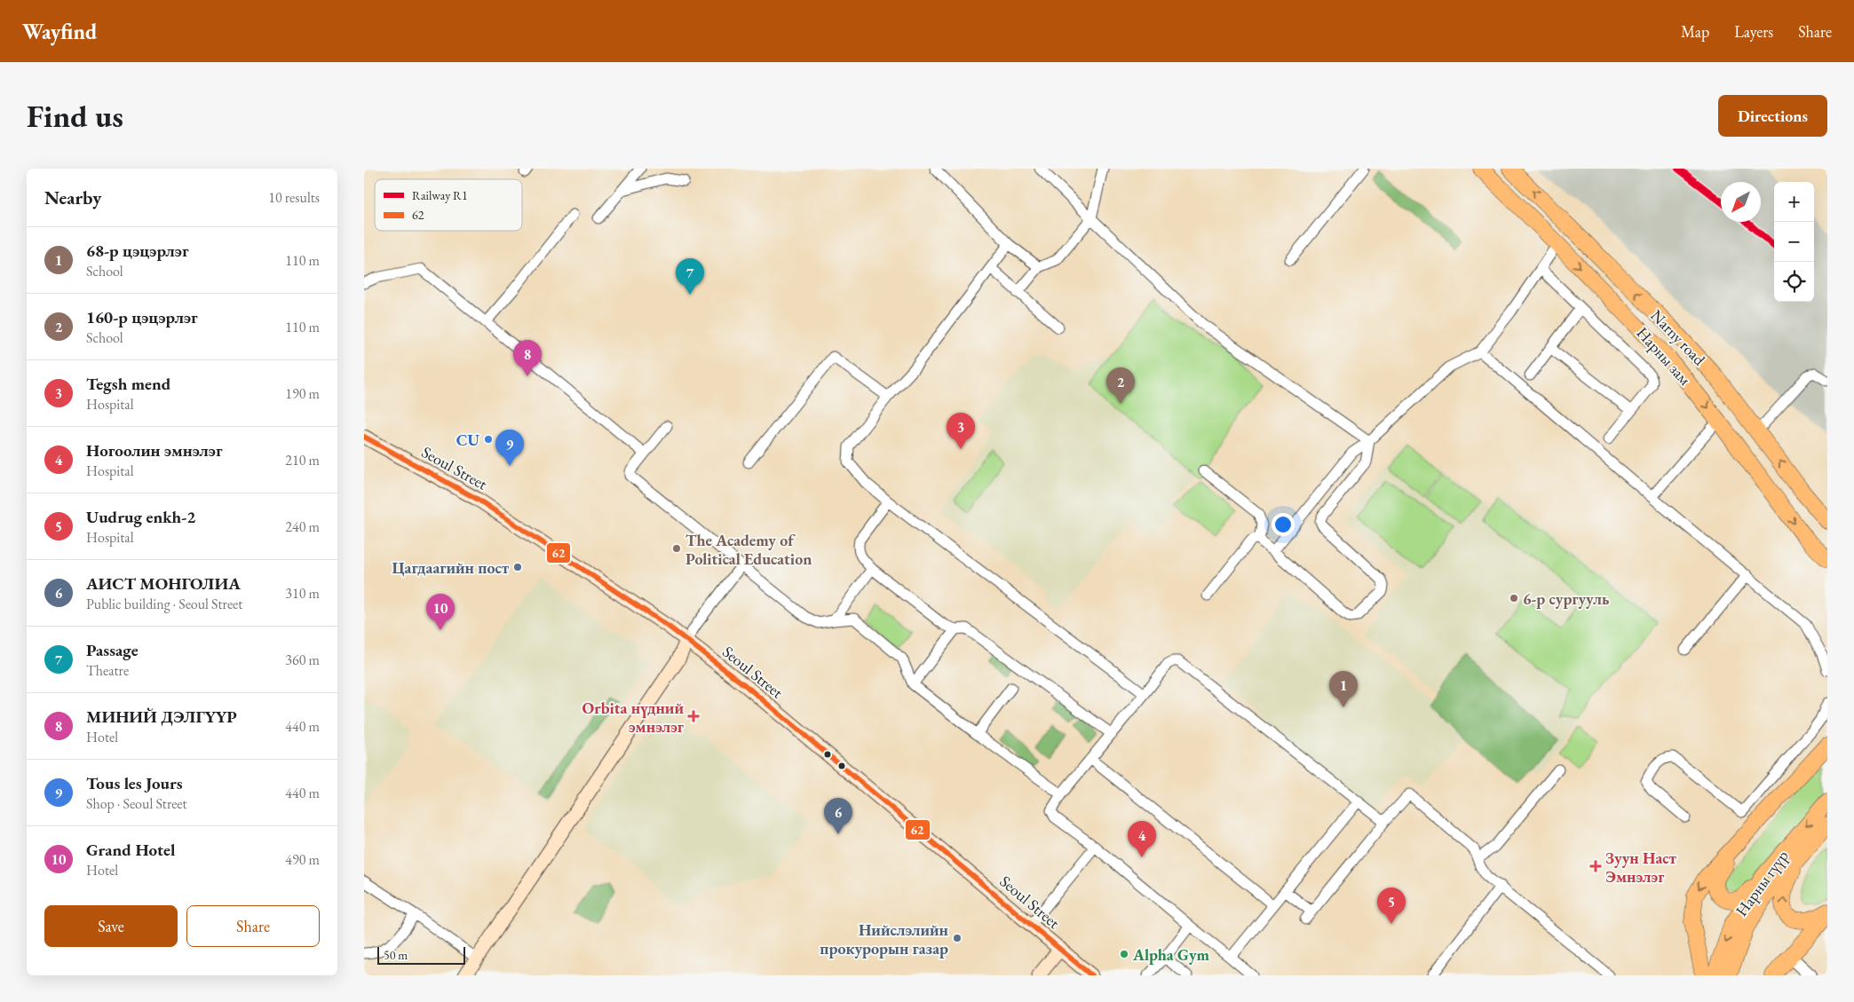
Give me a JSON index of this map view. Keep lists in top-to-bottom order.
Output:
{
  "streets": {
    "main road": [
      "Narny road",
      "Нарны зам",
      "Seoul Street",
      "Нарны гүүр"
    ]
  },
  "one_way": ["Narny road", "Нарны зам"],
  "places": {
    "other": [
      "CU",
      "The Academy of Political Education",
      "Цагдаагийн пост",
      "6-р сургууль",
      "Нийслэлийн прокурорын газар",
      "Alpha Gym"
    ],
    "health": ["Orbita нүдний эмнэлэг", "Зуун Наст Эмнэлэг"]
  },
  "lines": ["rail line R1", "transit line 62"],
  "legend": ["Railway R1", "62"],
  "scale_bar": "50 m",
  "north": "bottom left",
  "page": {
    "header": "Wayfind",
    "nav": ["Map", "Layers", "Share"],
    "buttons": [
      "Directions",
      ["Save", "Share"]
    ],
    "title": "Find us",
    "heading": ["Nearby", "10 results"],
    "map_buttons": ["+", "−"],
    "list": [
      {
        "mark": "1",
        "name": "68-р цэцэрлэг",
        "note": "School",
        "value": "110 m"
      },
      {
        "mark": "2",
        "name": "160-р цэцэрлэг",
        "note": "School",
        "value": "110 m"
      },
      {
        "mark": "3",
        "name": "Tegsh mend",
        "note": "Hospital",
        "value": "190 m"
      },
      {
        "mark": "4",
        "name": "Ногоолин эмнэлэг",
        "note": "Hospital",
        "value": "210 m"
      },
      {
        "mark": "5",
        "name": "Uudrug enkh-2",
        "note": "Hospital",
        "value": "240 m"
      },
      {
        "mark": "6",
        "name": "АИСТ МОНГОЛИА",
        "note": "Public building · Seoul Street",
        "value": "310 m"
      },
      {
        "mark": "7",
        "name": "Passage",
        "note": "Theatre",
        "value": "360 m"
      },
      {
        "mark": "8",
        "name": "МИНИЙ ДЭЛГҮҮР",
        "note": "Hotel",
        "value": "440 m"
      },
      {
        "mark": "9",
        "name": "Tous les Jours",
        "note": "Shop · Seoul Street",
        "value": "440 m"
      },
      {
        "mark": "10",
        "name": "Grand Hotel",
        "note": "Hotel",
        "value": "490 m"
      }
    ],
    "pins": [
      "7",
      "8",
      "2",
      "3",
      "9",
      "10",
      "1",
      "6",
      "4",
      "5"
    ],
    "scale": "50 m"
  }
}
